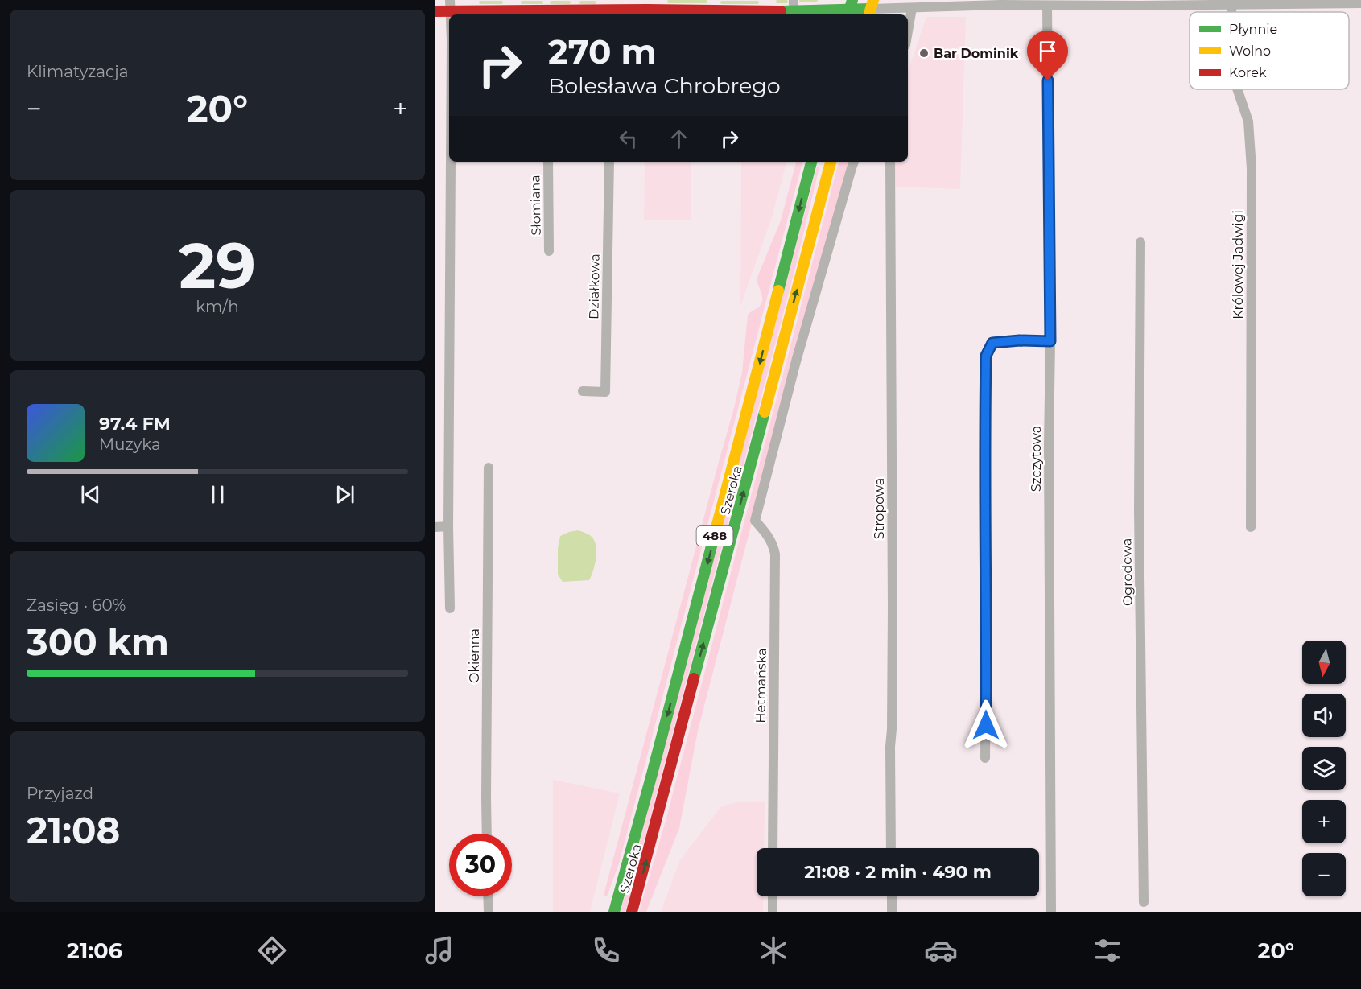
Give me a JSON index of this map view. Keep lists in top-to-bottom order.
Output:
{
  "streets": {
    "main road": ["Szeroka", "488"],
    "street": [
      "Słomiana",
      "Królowej Jadwigi",
      "Działkowa",
      "Szczytowa",
      "Stropowa",
      "Ogrodowa",
      "Okienna",
      "Hetmańska"
    ]
  },
  "places": ["Bar Dominik"],
  "legend": ["Płynnie", "Wolno", "Korek"],
  "north": "bottom",
  "page": {
    "tile": [
      "Klimatyzacja",
      ["29", "km/h"],
      ["Zasięg · 60%", "300 km"],
      ["Przyjazd", "21:08"]
    ],
    "turn": ["270 m", "Bolesława Chrobrego"],
    "heat": ["−", "20°", "+"],
    "song": ["97.4 FM", "Muzyka"],
    "map_buttons": ["+", "−"],
    "limit": "30",
    "trip": "21:08 · 2 min · 490 m",
    "tabs": ["21:06", "20°"]
  }
}
